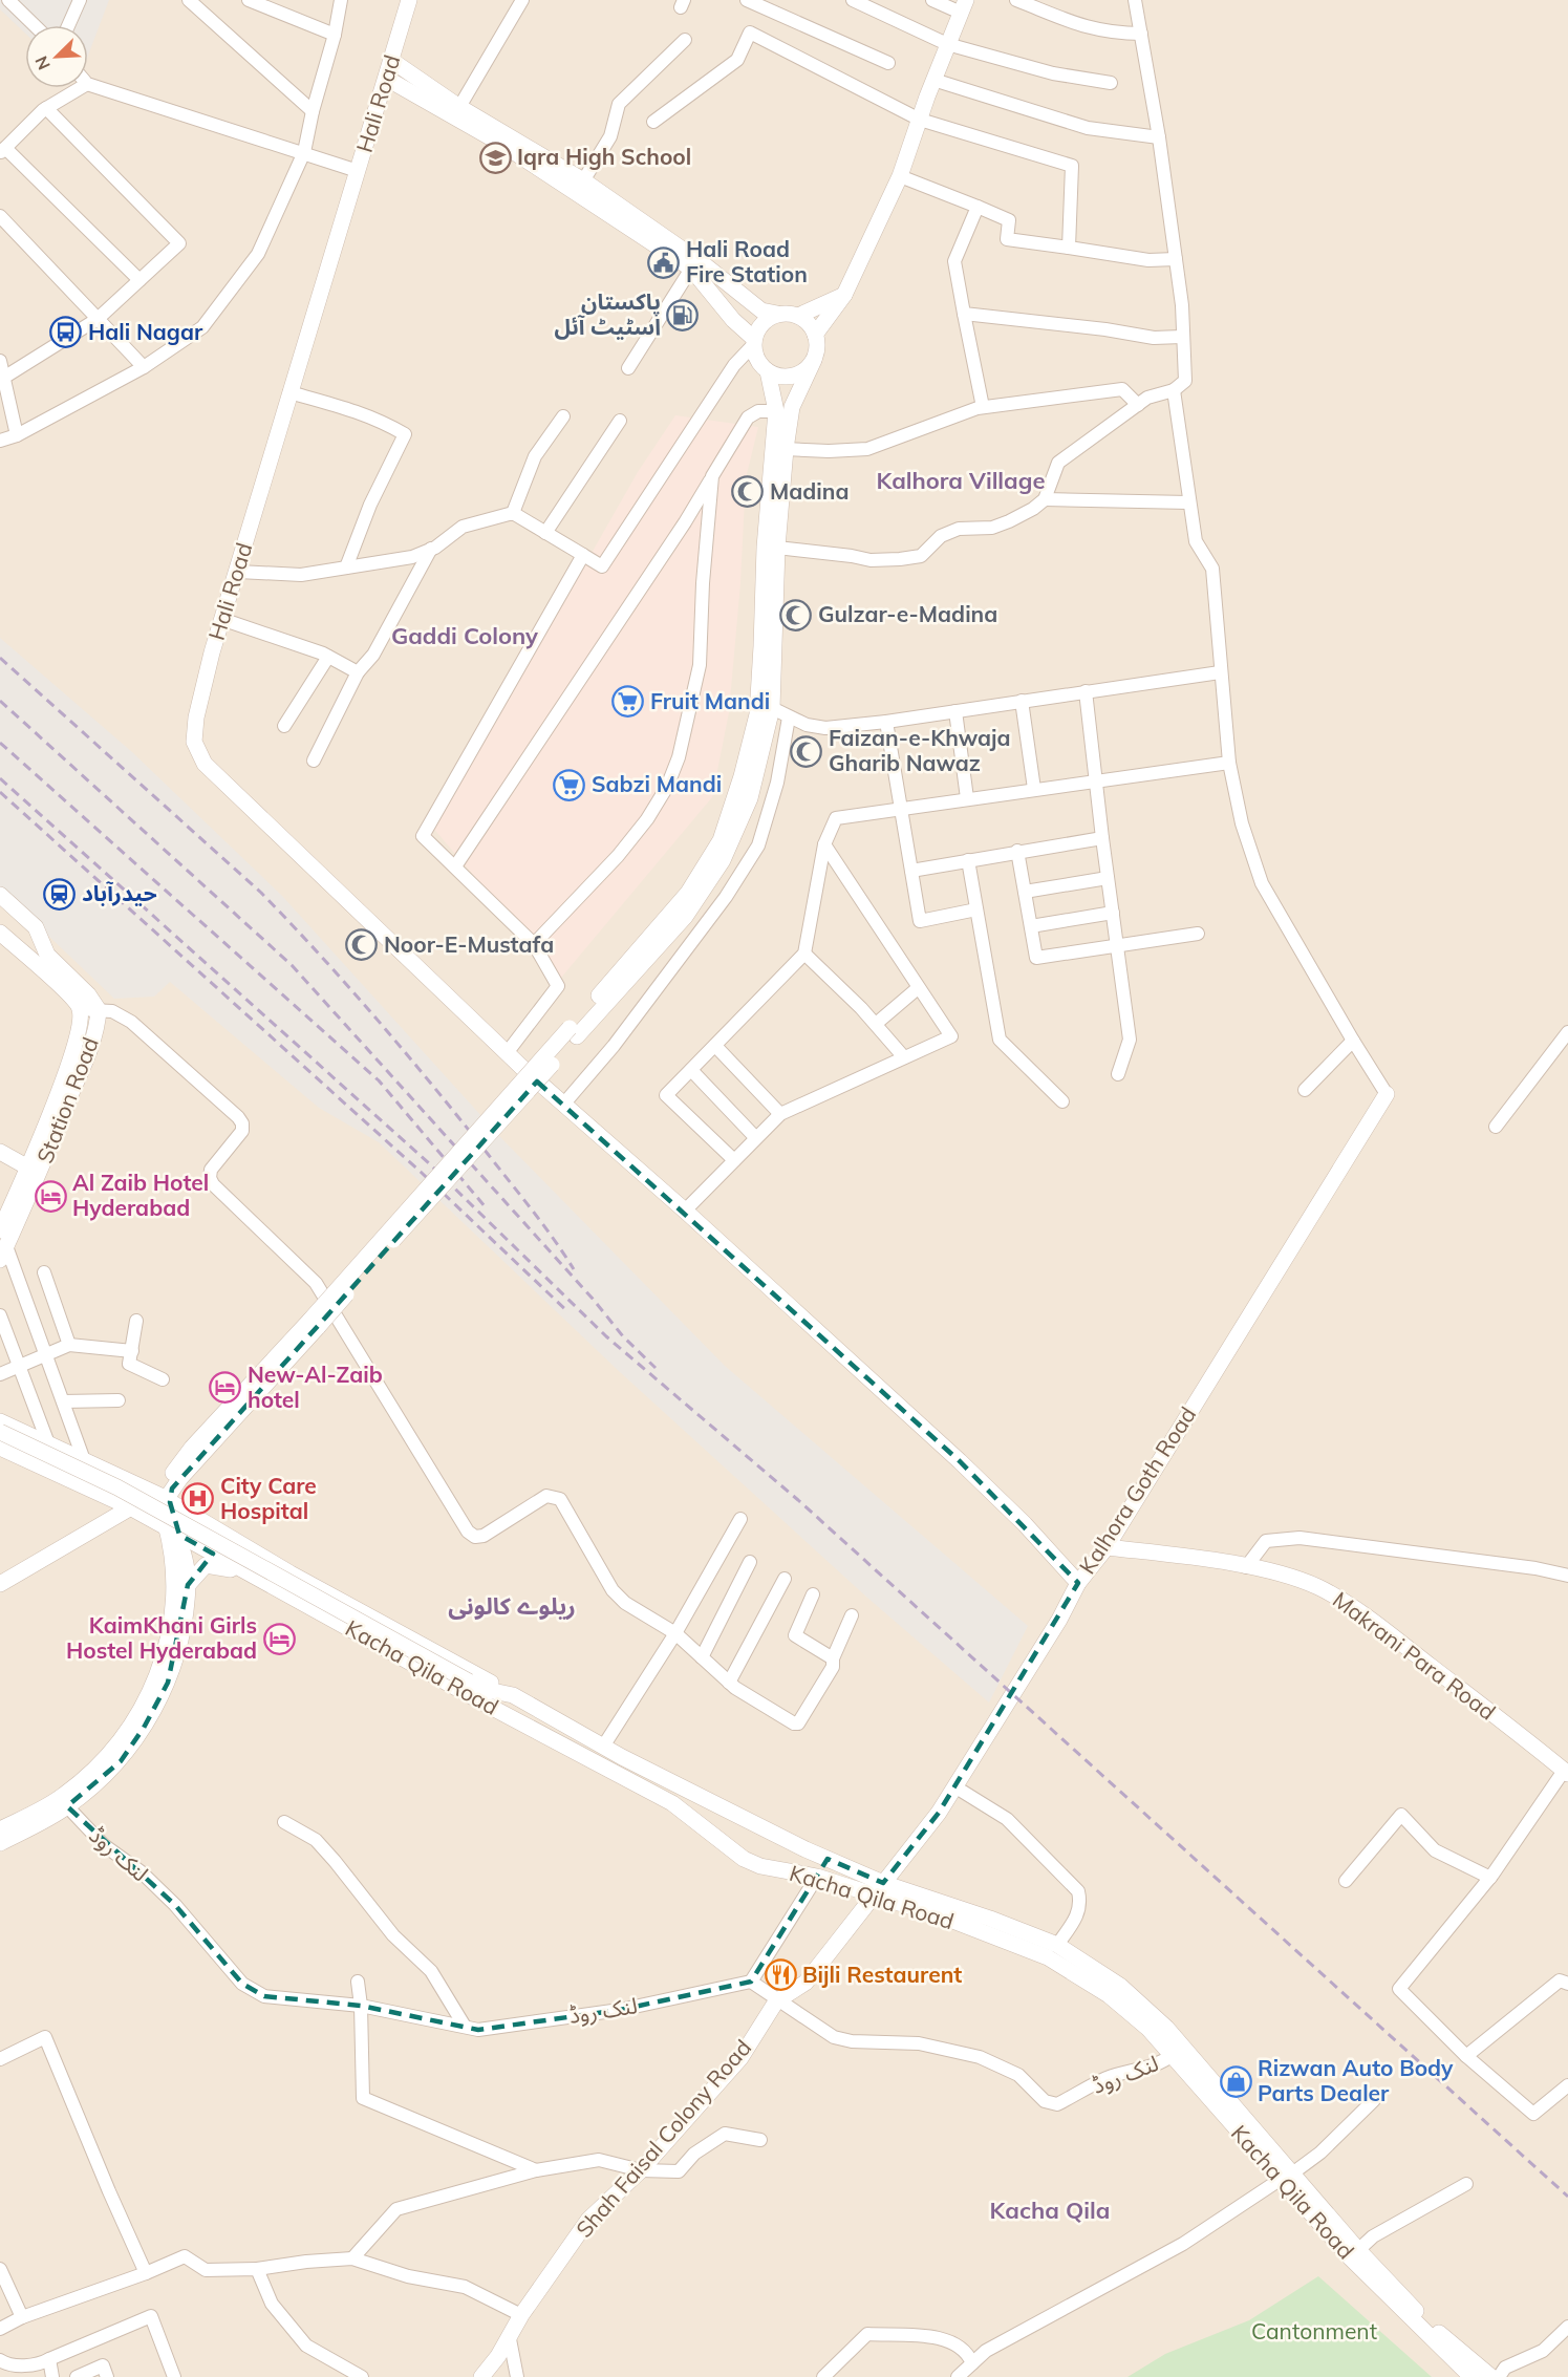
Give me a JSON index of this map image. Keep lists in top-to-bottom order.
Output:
{
  "streets": {
    "street": [
      "Hali Road",
      "Station Road",
      "Kalhora Goth Road",
      "Makrani Para Road",
      "Kacha Qila Road",
      "لنک روڈ",
      "Shah Faisal Colony Road"
    ]
  },
  "crossings": [
    ["Hali Road", "Kalhora Goth Road"],
    ["Kalhora Goth Road", "Makrani Para Road"],
    ["Kalhora Goth Road", "Kacha Qila Road"],
    ["Kalhora Goth Road", "Shah Faisal Colony Road"],
    ["Kacha Qila Road", "لنک روڈ"],
    ["Kacha Qila Road", "Shah Faisal Colony Road"],
    ["لنک روڈ", "Shah Faisal Colony Road"]
  ],
  "districts": [
    "Kalhora Village",
    "Gaddi Colony",
    "ریلوے کالونی",
    "Kacha Qila"
  ],
  "parks": ["Cantonment"],
  "places": {
    "school or university": ["Iqra High School"],
    "public building": ["Hali Road Fire Station"],
    "fuel station": ["پاکستان اسٹیٹ آئل"],
    "bus stop": ["Hali Nagar"],
    "mosque": [
      "Madina",
      "Gulzar-e-Madina",
      "Faizan-e-Khwaja Gharib Nawaz",
      "Noor-E-Mustafa"
    ],
    "supermarket": ["Fruit Mandi", "Sabzi Mandi"],
    "station": ["حیدرآباد"],
    "hotel": ["Al Zaib Hotel Hyderabad", "New-Al-Zaib hotel", "KaimKhani Girls Hostel Hyderabad"],
    "hospital": ["City Care Hospital"],
    "restaurant": ["Bijli Restaurent"],
    "shop": ["Rizwan Auto Body Parts Dealer"]
  },
  "north": "bottom left"
}
